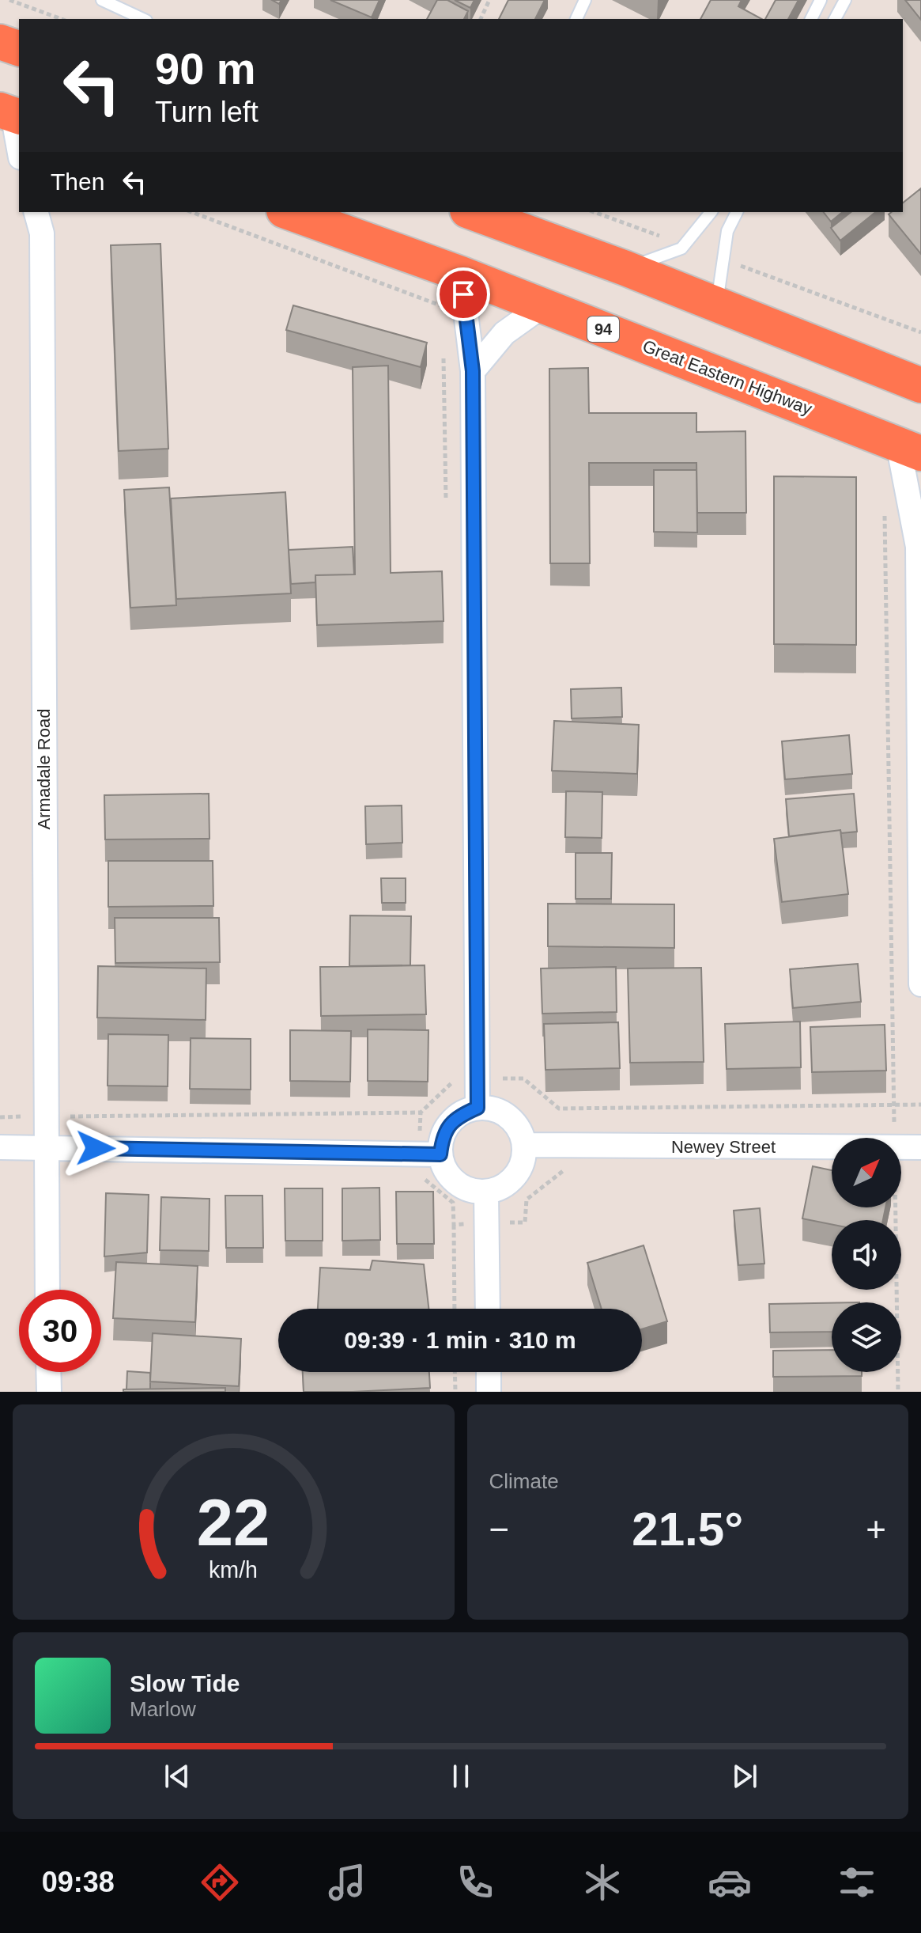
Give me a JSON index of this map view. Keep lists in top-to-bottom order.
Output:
{
  "streets": {
    "highway": ["94", "Great Eastern Highway"],
    "street": ["Armadale Road", "Newey Street"]
  },
  "north": "top right",
  "page": {
    "turn": ["90 m", "Turn left"],
    "then": "Then",
    "limit": "30",
    "trip": "09:39 · 1 min · 310 m",
    "tile": "Climate",
    "heat": ["−", "21.5°", "+"],
    "song": ["Slow Tide", "Marlow"],
    "tabs": "09:38",
    "gauge": ["22", "km/h"]
  }
}
